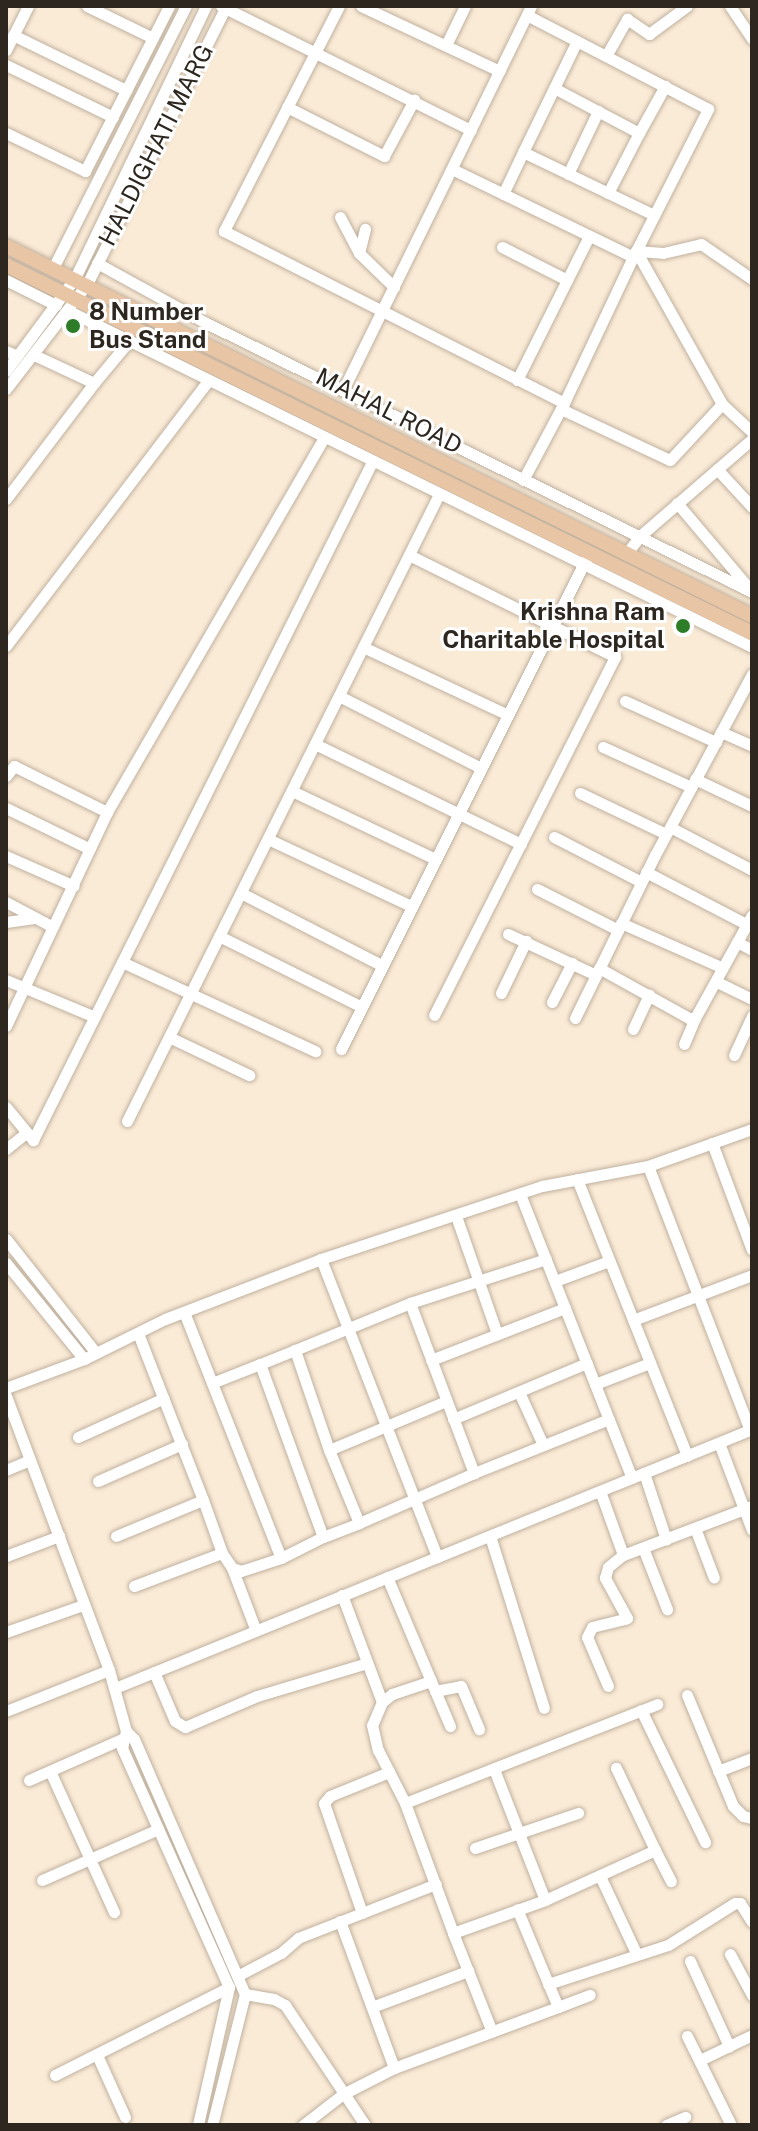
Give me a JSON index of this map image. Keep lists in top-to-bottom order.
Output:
{
  "streets": {
    "main road": ["MAHAL ROAD"],
    "street": ["HALDIGHATI MARG"]
  },
  "crossings": [
    ["HALDIGHATI MARG", "MAHAL ROAD"]
  ],
  "places": ["8 Number Bus Stand", "Krishna Ram Charitable Hospital"]
}
